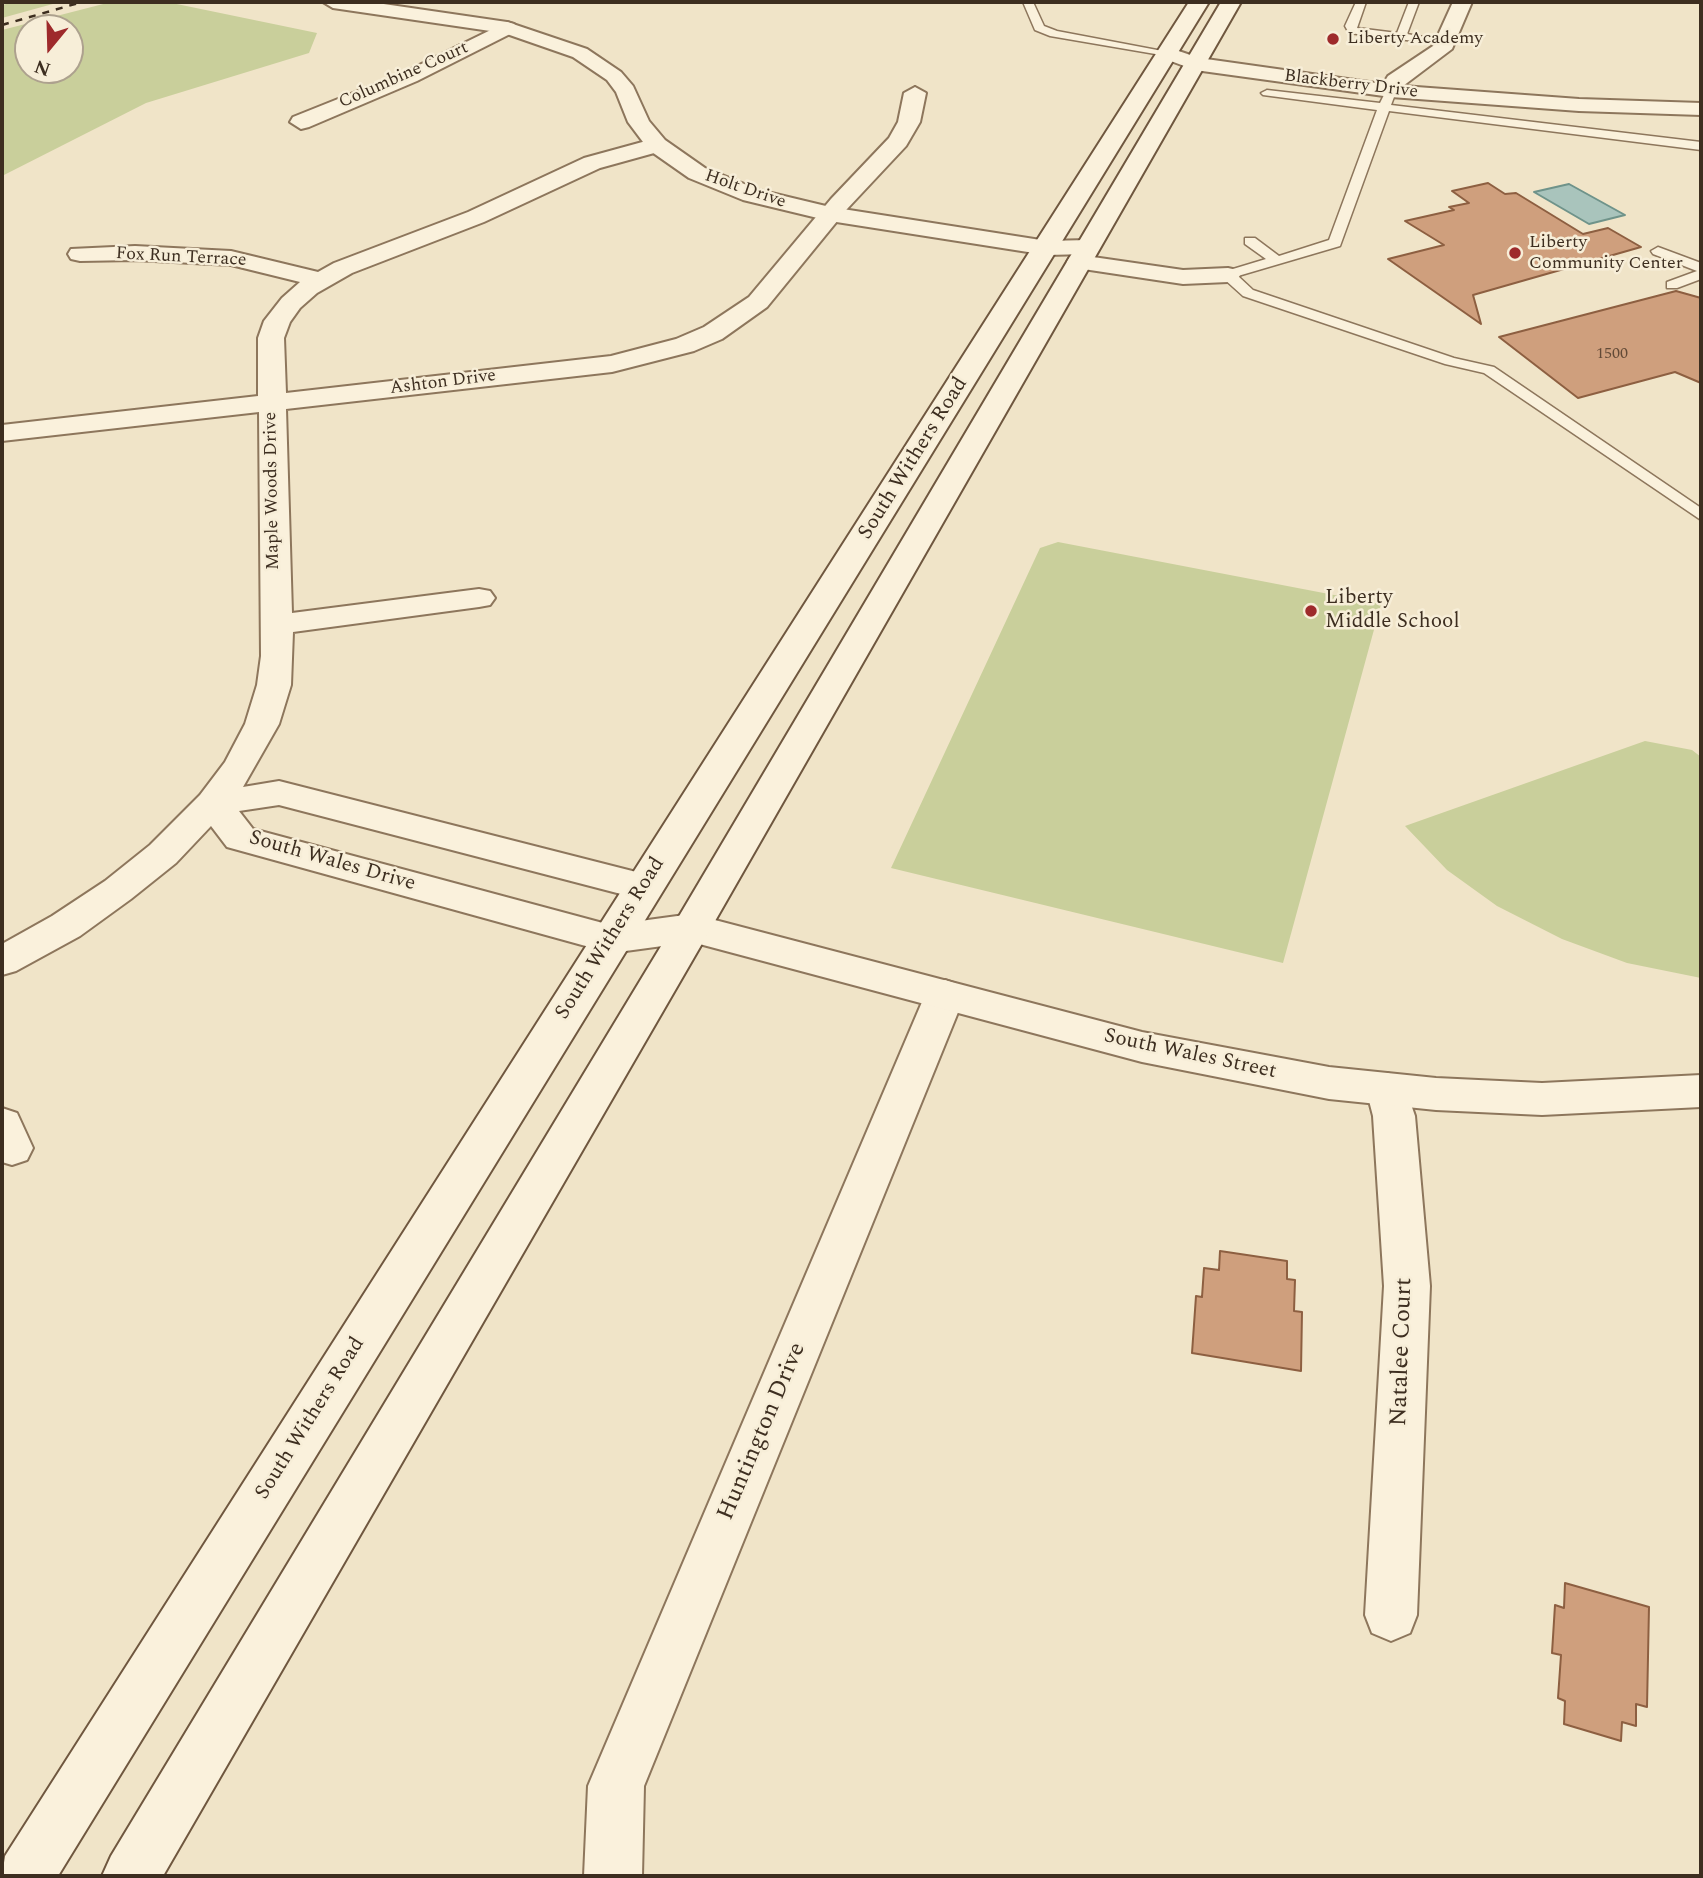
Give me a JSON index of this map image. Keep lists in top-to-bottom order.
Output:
{
  "streets": {
    "street": [
      "Columbine Court",
      "Blackberry Drive",
      "Holt Drive",
      "Fox Run Terrace",
      "Ashton Drive",
      "South Withers Road",
      "Maple Woods Drive",
      "South Wales Drive",
      "South Wales Street",
      "Natalee Court",
      "Huntington Drive"
    ]
  },
  "crossings": [
    ["Columbine Court", "Holt Drive"],
    ["Blackberry Drive", "South Withers Road"],
    ["Holt Drive", "Ashton Drive"],
    ["Holt Drive", "South Withers Road"],
    ["Holt Drive", "Maple Woods Drive"],
    ["Fox Run Terrace", "Maple Woods Drive"],
    ["Ashton Drive", "Maple Woods Drive"],
    ["South Withers Road", "South Wales Drive"],
    ["South Withers Road", "South Wales Street"],
    ["Maple Woods Drive", "South Wales Drive"],
    ["South Wales Drive", "South Wales Street"],
    ["South Wales Street", "Natalee Court"],
    ["South Wales Street", "Huntington Drive"]
  ],
  "places": ["Liberty Academy", "Liberty Community Center", "Liberty Middle School"],
  "house_numbers": ["1500"],
  "north": "bottom"
}
